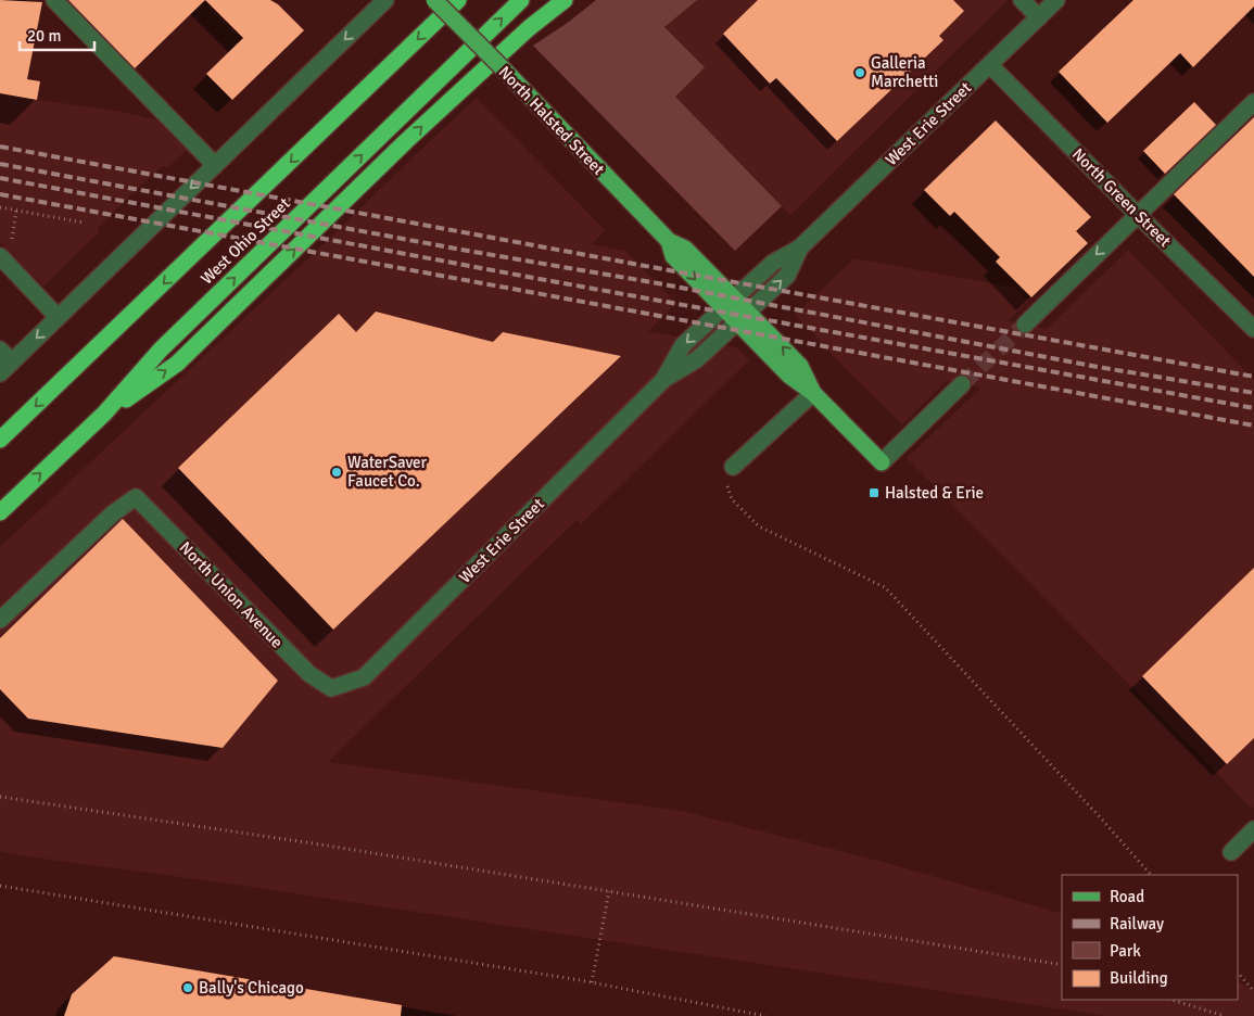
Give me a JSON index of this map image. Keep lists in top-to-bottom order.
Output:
{
  "streets": {
    "highway": ["West Ohio Street"],
    "main road": ["North Halsted Street"],
    "street": ["West Erie Street", "North Green Street", "North Union Avenue"]
  },
  "crossings": [
    ["North Halsted Street", "West Erie Street"],
    ["West Erie Street", "North Green Street"],
    ["West Erie Street", "North Union Avenue"]
  ],
  "places": {
    "other": ["Galleria Marchetti", "WaterSaver Faucet Co.", "Bally's Chicago"],
    "transit": ["Halsted & Erie"]
  },
  "legend": [
    "Road",
    "Railway",
    "Park",
    "Building"
  ],
  "scale_bar": "20 m"
}
